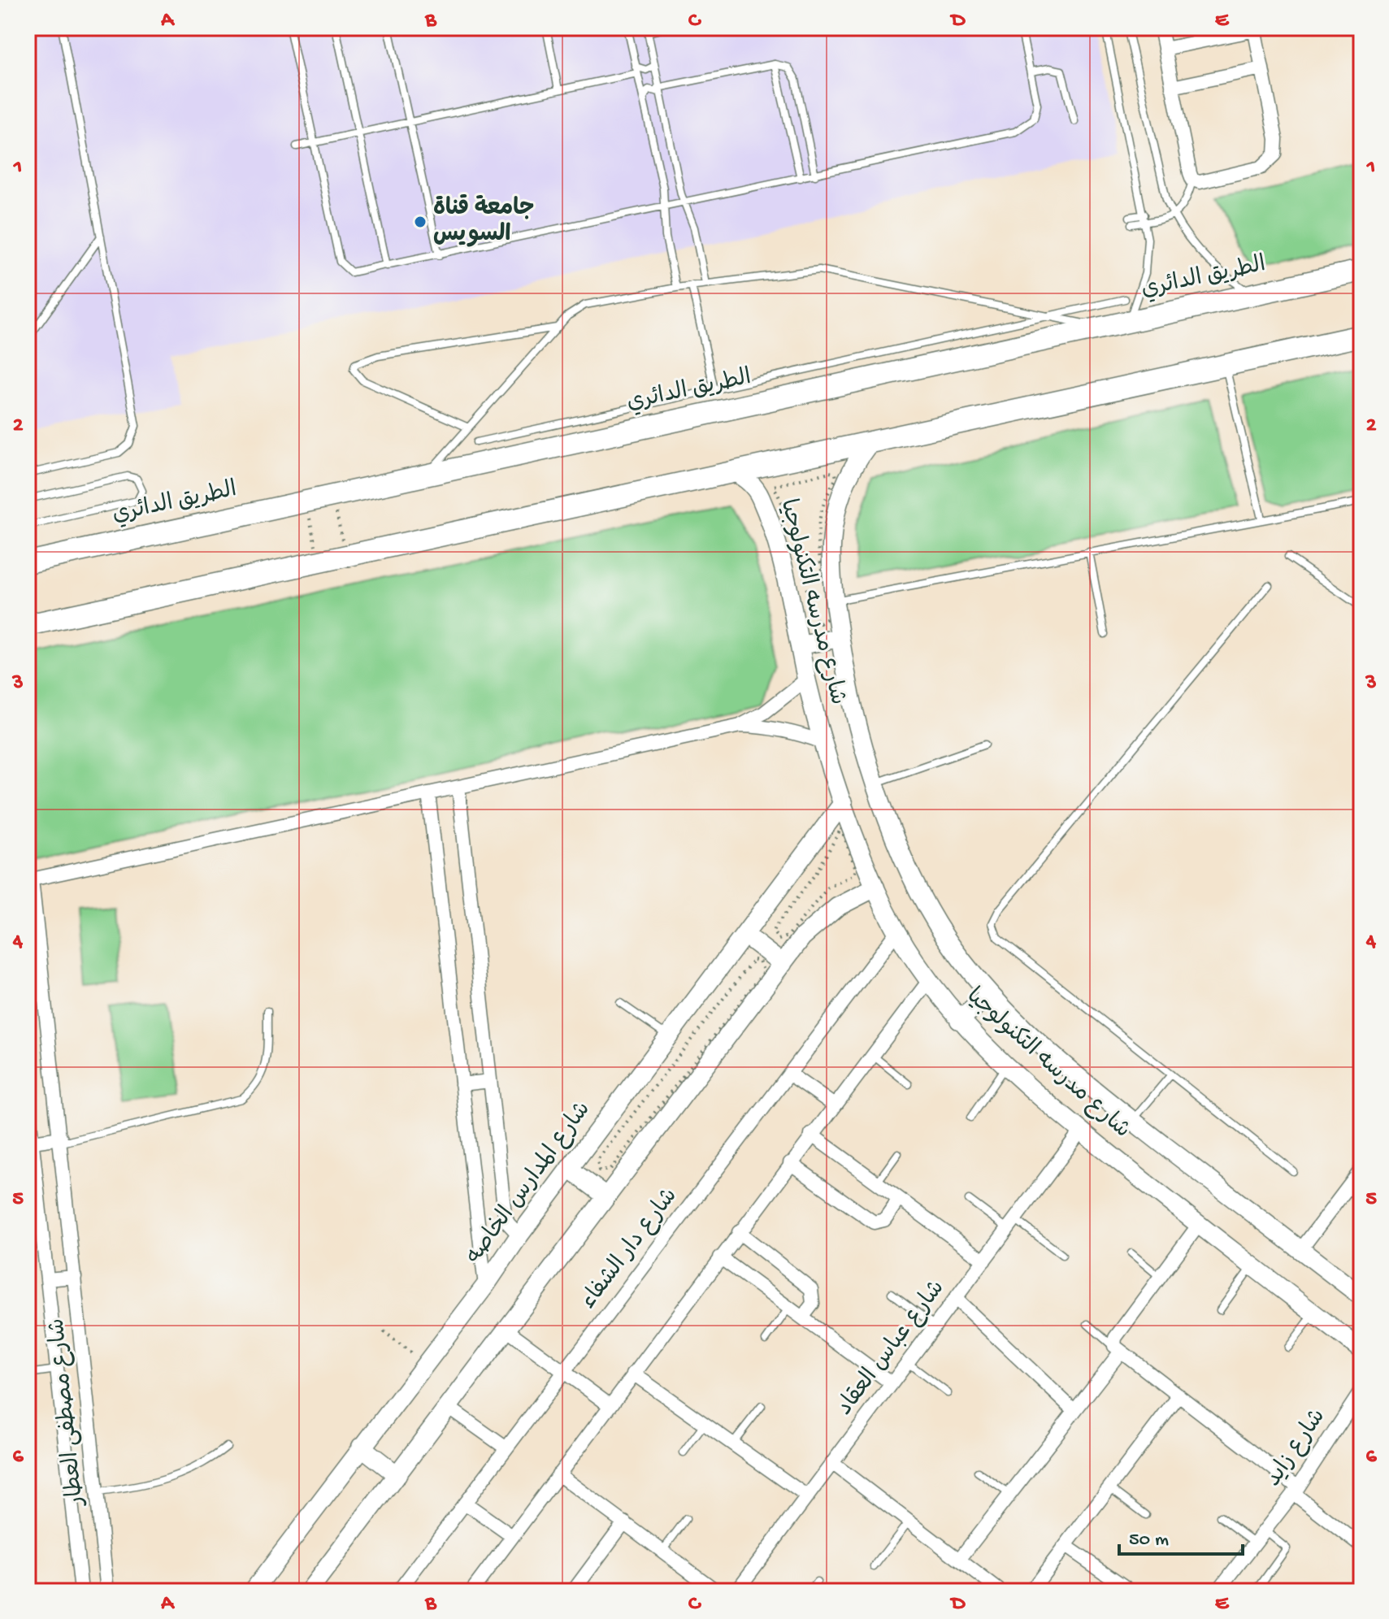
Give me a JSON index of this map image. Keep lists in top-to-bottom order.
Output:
{
  "streets": {
    "main road": ["الطريق الدائري"],
    "street": [
      "شارع مدرسه التكنولوجيا",
      "شارع المدارس الخاصه",
      "شارع دار الشفاء",
      "شارع عباس العقاد",
      "شارع مصطفى العطار",
      "شارع زايد"
    ]
  },
  "crossings": [
    ["شارع مدرسه التكنولوجيا", "شارع المدارس الخاصه"],
    ["شارع مدرسه التكنولوجيا", "شارع دار الشفاء"],
    ["شارع مدرسه التكنولوجيا", "شارع عباس العقاد"]
  ],
  "places": ["جامعة قناة السويس"],
  "scale_bar": "50 m",
  "grid": {
    "columns": [
      "A",
      "B",
      "C",
      "D",
      "E"
    ],
    "rows": [
      "1",
      "2",
      "3",
      "4",
      "5",
      "6"
    ]
  }
}
